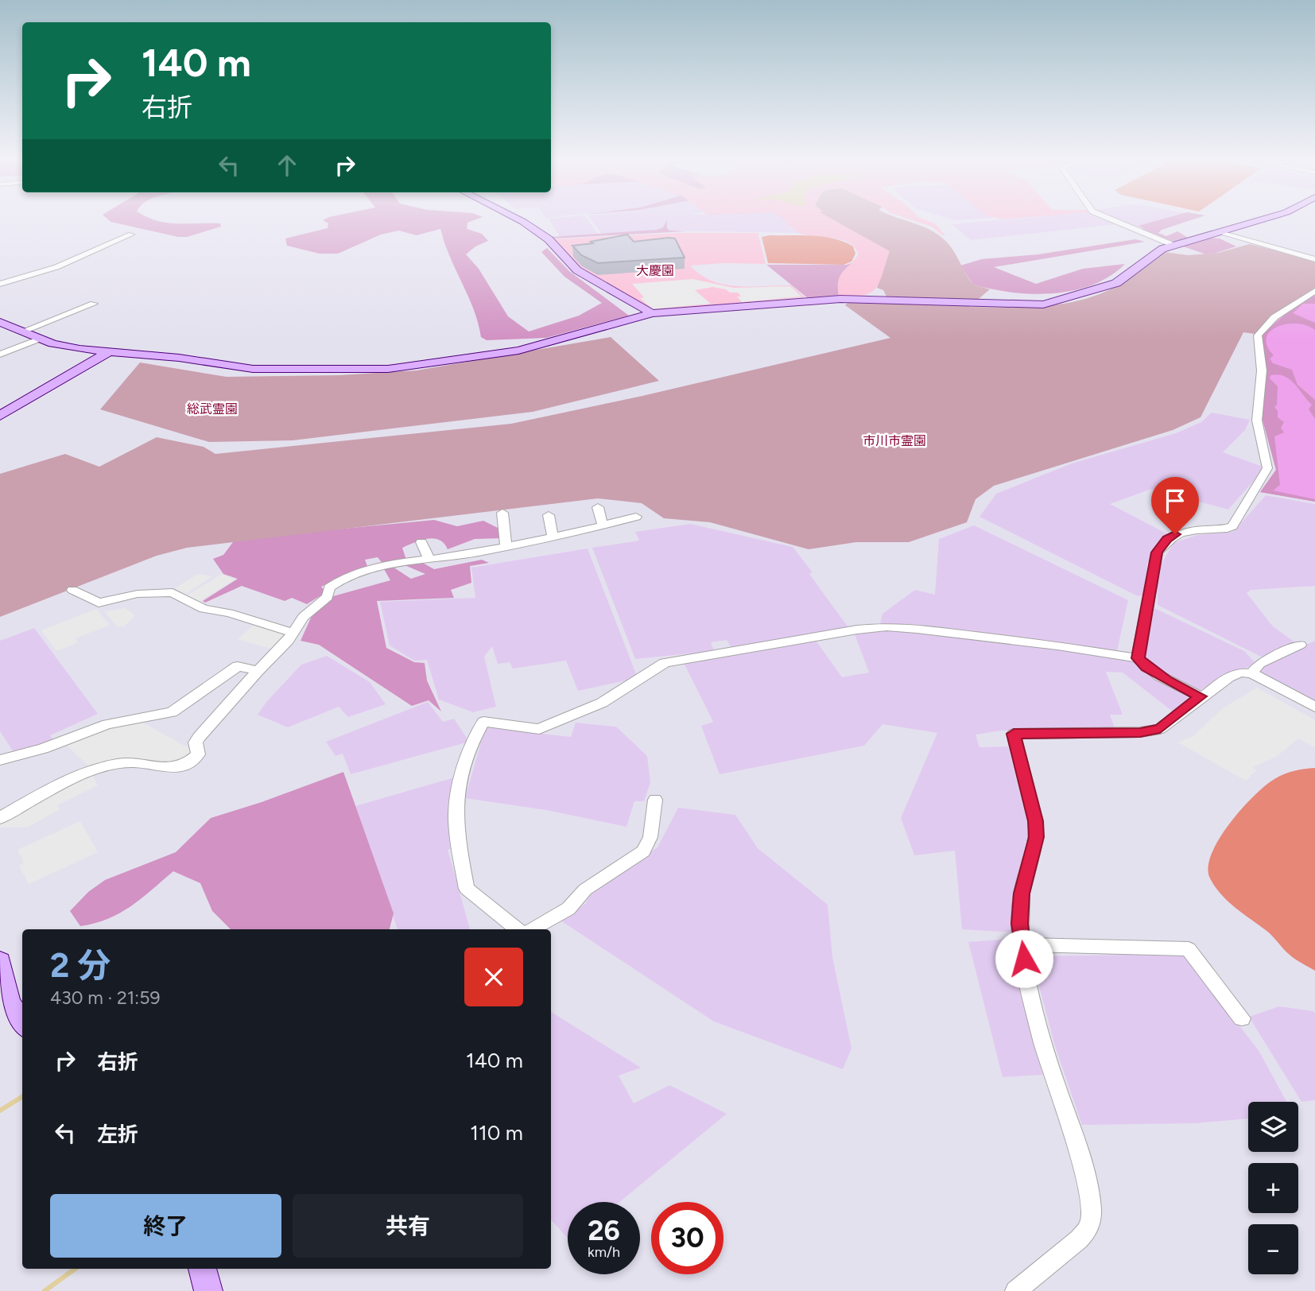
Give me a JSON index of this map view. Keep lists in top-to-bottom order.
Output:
{
  "parks": ["大慶園", "総武霊園", "市川市霊園"],
  "page": {
    "turn": ["140 m", "右折"],
    "heading": ["2 分", "430 m · 21:59"],
    "list": [
      {
        "name": "右折",
        "value": "140 m"
      },
      {
        "name": "左折",
        "value": "110 m"
      }
    ],
    "map_buttons": ["+", "−"],
    "buttons": ["終了", "共有"],
    "speed": "26 km/h",
    "limit": "30"
  }
}
